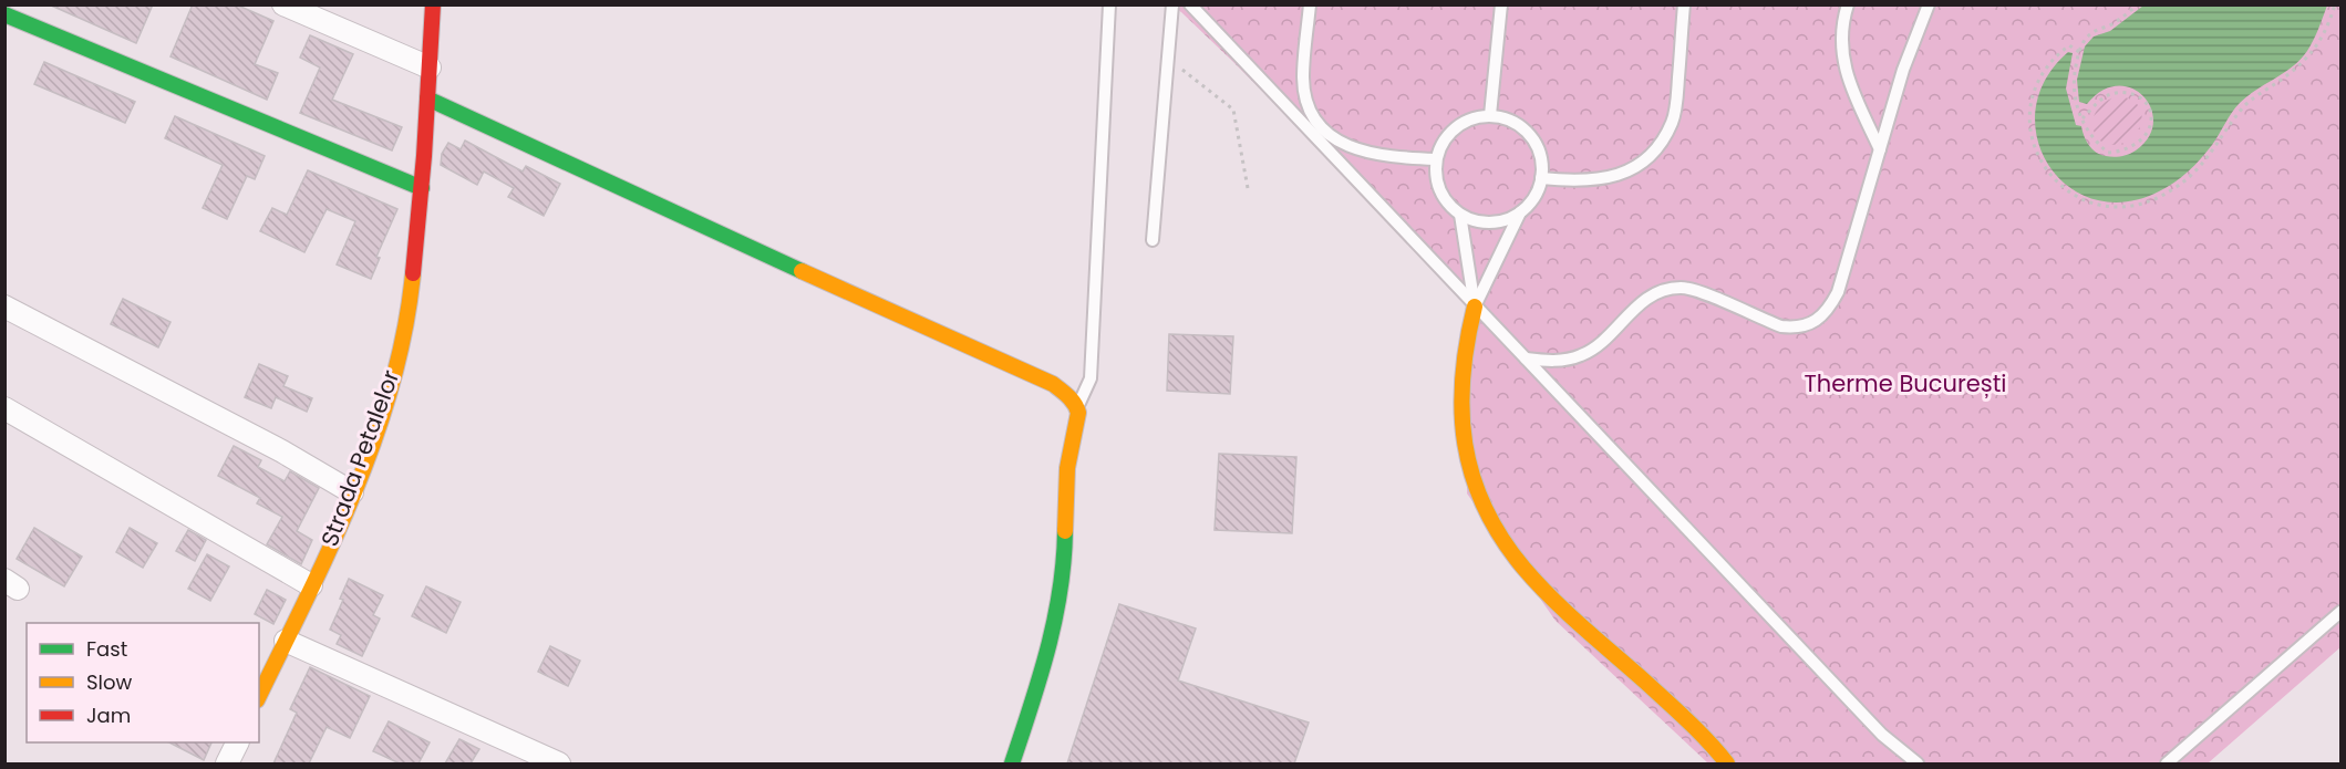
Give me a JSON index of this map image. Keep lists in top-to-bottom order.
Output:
{
  "streets": {
    "street": ["Strada Petalelor"]
  },
  "parks": ["Therme București"],
  "legend": ["Fast", "Slow", "Jam"]
}
